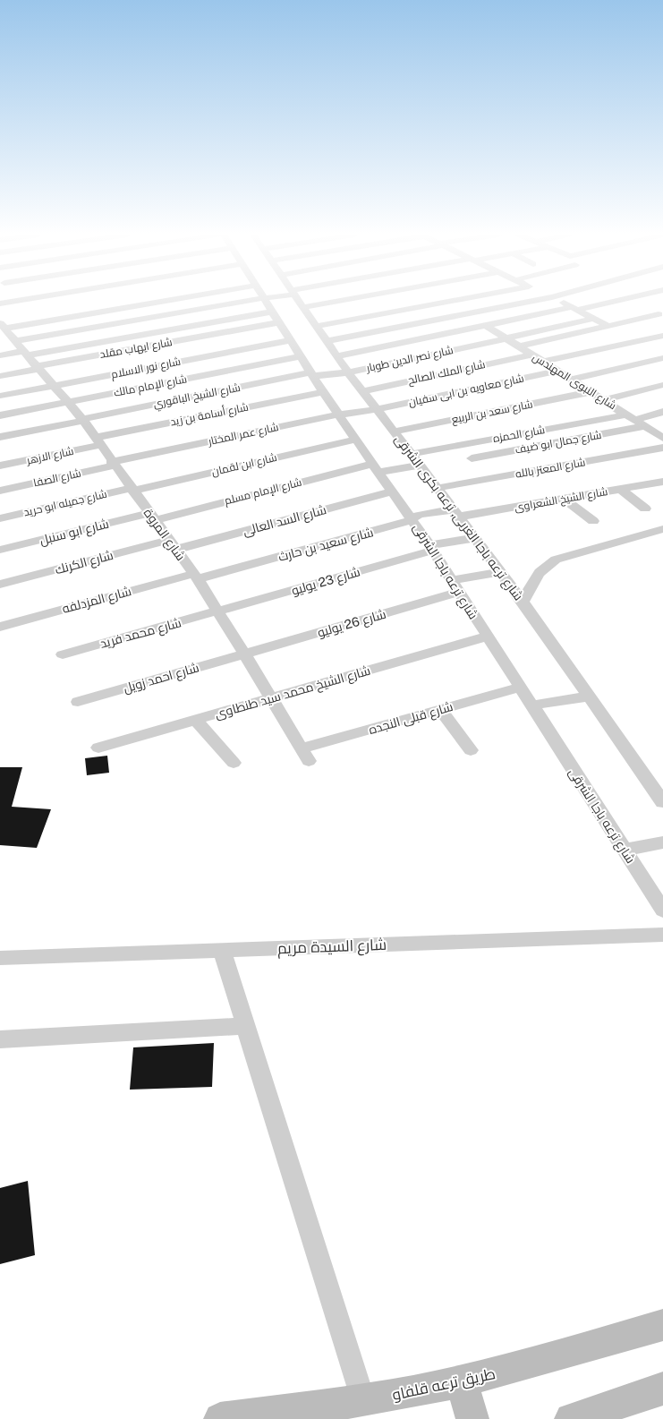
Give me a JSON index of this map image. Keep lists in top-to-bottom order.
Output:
{
  "streets": {
    "street": [
      "شارع ايهاب مقلد",
      "شارع نصر الدين طوبار",
      "شارع نور الاسلام",
      "شارع الملك الصالح",
      "شارع النبوى المهندس",
      "شارع الإمام مالك",
      "شارع معاويه بن ابى سفيان",
      "شارع الشيخ الباقوري",
      "شارع سعد بن الربيع",
      "شارع أسامة بن زيد",
      "شارع عمر المختار",
      "شارع الحمزه",
      "شارع جمال ابو ضيف",
      "شارع الازهر",
      "شارع ابن لقمان",
      "شارع المعتز بالله",
      "شارع الصفا",
      "شارع الإمام مسلم",
      "شارع الشيخ الشعراوى",
      "شارع جميله ابو حريد",
      "شارع ترعه باجا الغربى, ترعه بكرى الشرقى",
      "شارع السد العالى",
      "شارع ابو سنبل",
      "شارع المروة",
      "شارع سعيد بن حارث",
      "شارع الكرنك",
      "شارع ترعه باجا الشرقى",
      "شارع 23 يوليو",
      "شارع المزدلفه",
      "شارع 26 يوليو",
      "شارع محمد فريد",
      "شارع احمد زويل",
      "شارع الشيخ محمد سيد طنطاوى",
      "شارع قبلى النجده",
      "شارع السيدة مريم",
      "طريق ترعه قلفاو"
    ]
  },
  "crossings": [
    ["شارع ايهاب مقلد", "شارع المروة"],
    ["شارع ايهاب مقلد", "شارع ترعه باجا الشرقى"],
    ["شارع نصر الدين طوبار", "شارع النبوى المهندس"],
    ["شارع نصر الدين طوبار", "شارع الشيخ الباقوري"],
    ["شارع نصر الدين طوبار", "شارع ترعه باجا الغربى, ترعه بكرى الشرقى"],
    ["شارع نصر الدين طوبار", "شارع ترعه باجا الشرقى"],
    ["شارع نور الاسلام", "شارع المروة"],
    ["شارع نور الاسلام", "شارع ترعه باجا الشرقى"],
    ["شارع الملك الصالح", "شارع النبوى المهندس"],
    ["شارع الملك الصالح", "شارع ترعه باجا الغربى, ترعه بكرى الشرقى"],
    ["شارع النبوى المهندس", "شارع معاويه بن ابى سفيان"],
    ["شارع النبوى المهندس", "شارع سعد بن الربيع"],
    ["شارع النبوى المهندس", "شارع الحمزه"],
    ["شارع النبوى المهندس", "شارع جمال ابو ضيف"],
    ["شارع الإمام مالك", "شارع المروة"],
    ["شارع الإمام مالك", "شارع ترعه باجا الشرقى"],
    ["شارع معاويه بن ابى سفيان", "شارع عمر المختار"],
    ["شارع معاويه بن ابى سفيان", "شارع ترعه باجا الغربى, ترعه بكرى الشرقى"],
    ["شارع الشيخ الباقوري", "شارع المروة"],
    ["شارع الشيخ الباقوري", "شارع ترعه باجا الشرقى"],
    ["شارع سعد بن الربيع", "شارع ترعه باجا الغربى, ترعه بكرى الشرقى"],
    ["شارع أسامة بن زيد", "شارع الازهر"],
    ["شارع أسامة بن زيد", "شارع المروة"],
    ["شارع أسامة بن زيد", "شارع ترعه باجا الشرقى"],
    ["شارع عمر المختار", "شارع الصفا"],
    ["شارع عمر المختار", "شارع ترعه باجا الغربى, ترعه بكرى الشرقى"],
    ["شارع عمر المختار", "شارع المروة"],
    ["شارع عمر المختار", "شارع ترعه باجا الشرقى"],
    ["شارع الحمزه", "شارع ترعه باجا الغربى, ترعه بكرى الشرقى"],
    ["شارع الازهر", "شارع المروة"],
    ["شارع ابن لقمان", "شارع جميله ابو حريد"],
    ["شارع ابن لقمان", "شارع المروة"],
    ["شارع ابن لقمان", "شارع ترعه باجا الشرقى"],
    ["شارع المعتز بالله", "شارع ترعه باجا الغربى, ترعه بكرى الشرقى"],
    ["شارع الصفا", "شارع المروة"],
    ["شارع الإمام مسلم", "شارع ترعه باجا الغربى, ترعه بكرى الشرقى"],
    ["شارع الإمام مسلم", "شارع ابو سنبل"],
    ["شارع الإمام مسلم", "شارع المروة"],
    ["شارع الإمام مسلم", "شارع ترعه باجا الشرقى"],
    ["شارع الشيخ الشعراوى", "شارع ترعه باجا الغربى, ترعه بكرى الشرقى"],
    ["شارع الشيخ الشعراوى", "شارع سعيد بن حارث"],
    ["شارع جميله ابو حريد", "شارع المروة"],
    ["شارع ترعه باجا الغربى, ترعه بكرى الشرقى", "شارع سعيد بن حارث"],
    ["شارع ترعه باجا الغربى, ترعه بكرى الشرقى", "شارع 23 يوليو"],
    ["شارع السد العالى", "شارع المروة"],
    ["شارع السد العالى", "شارع الكرنك"],
    ["شارع السد العالى", "شارع ترعه باجا الشرقى"],
    ["شارع ابو سنبل", "شارع المروة"],
    ["شارع المروة", "شارع سعيد بن حارث"],
    ["شارع المروة", "شارع الكرنك"],
    ["شارع المروة", "شارع 23 يوليو"],
    ["شارع المروة", "شارع المزدلفه"],
    ["شارع المروة", "شارع 26 يوليو"],
    ["شارع المروة", "شارع محمد فريد"],
    ["شارع المروة", "شارع احمد زويل"],
    ["شارع المروة", "شارع الشيخ محمد سيد طنطاوى"],
    ["شارع المروة", "شارع قبلى النجده"],
    ["شارع سعيد بن حارث", "شارع ترعه باجا الشرقى"],
    ["شارع سعيد بن حارث", "شارع المزدلفه"],
    ["شارع ترعه باجا الشرقى", "شارع 23 يوليو"],
    ["شارع ترعه باجا الشرقى", "شارع 26 يوليو"],
    ["شارع ترعه باجا الشرقى", "شارع الشيخ محمد سيد طنطاوى"],
    ["شارع ترعه باجا الشرقى", "شارع قبلى النجده"],
    ["شارع 23 يوليو", "شارع محمد فريد"],
    ["شارع 26 يوليو", "شارع احمد زويل"]
  ]
}
